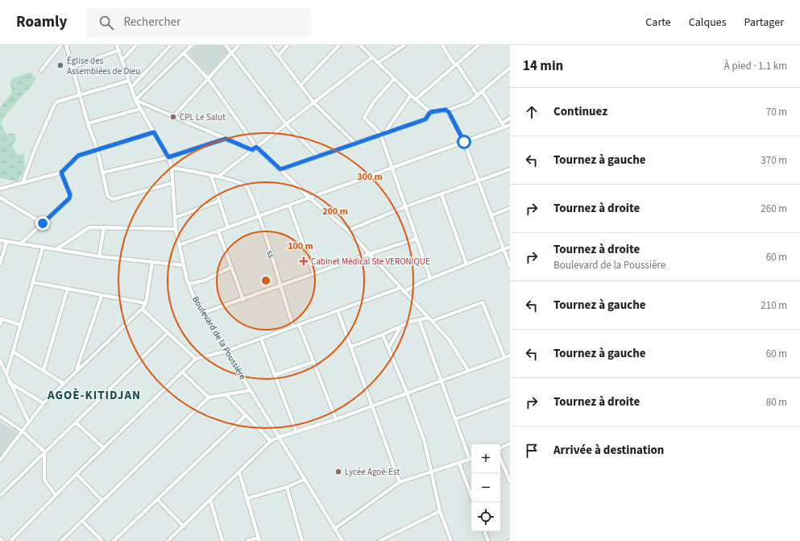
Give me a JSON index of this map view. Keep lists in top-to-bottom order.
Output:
{
  "streets": {
    "street": ["ss", "Boulevard de la Poussière"]
  },
  "districts": ["AGOÈ-KITIDJAN"],
  "places": {
    "other": ["Église des Assemblées de Dieu", "CPL Le Salut", "Lycée Agoè-Est"],
    "health": ["Cabinet Médical Ste VERONIQUE"]
  },
  "page": {
    "header": "Roamly",
    "search": "Rechercher",
    "nav": ["Carte", "Calques", "Partager"],
    "heading": ["14 min", "À pied · 1.1 km"],
    "list": [
      ["Continuez", "70 m"],
      ["Tournez à gauche", "370 m"],
      ["Tournez à droite", "260 m"],
      ["Tournez à droite", "Boulevard de la Poussière", "60 m"],
      ["Tournez à gauche", "210 m"],
      ["Tournez à gauche", "60 m"],
      ["Tournez à droite", "80 m"],
      "Arrivée à destination"
    ],
    "map_buttons": ["+", "−"]
  },
  "rings": ["300 m", "200 m", "100 m"]
}
